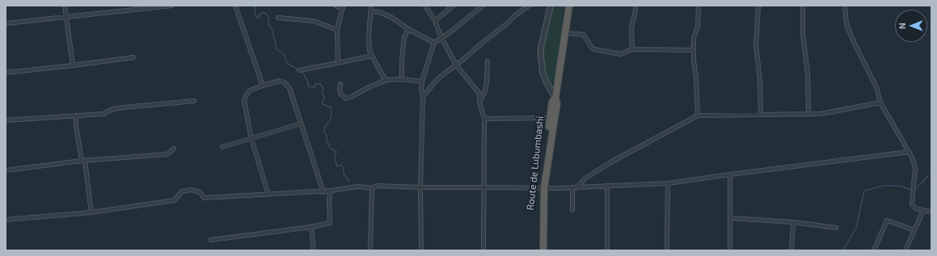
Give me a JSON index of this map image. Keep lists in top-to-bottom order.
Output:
{
  "streets": {
    "highway": ["Route de Lubumbashi"]
  },
  "north": "left"
}
